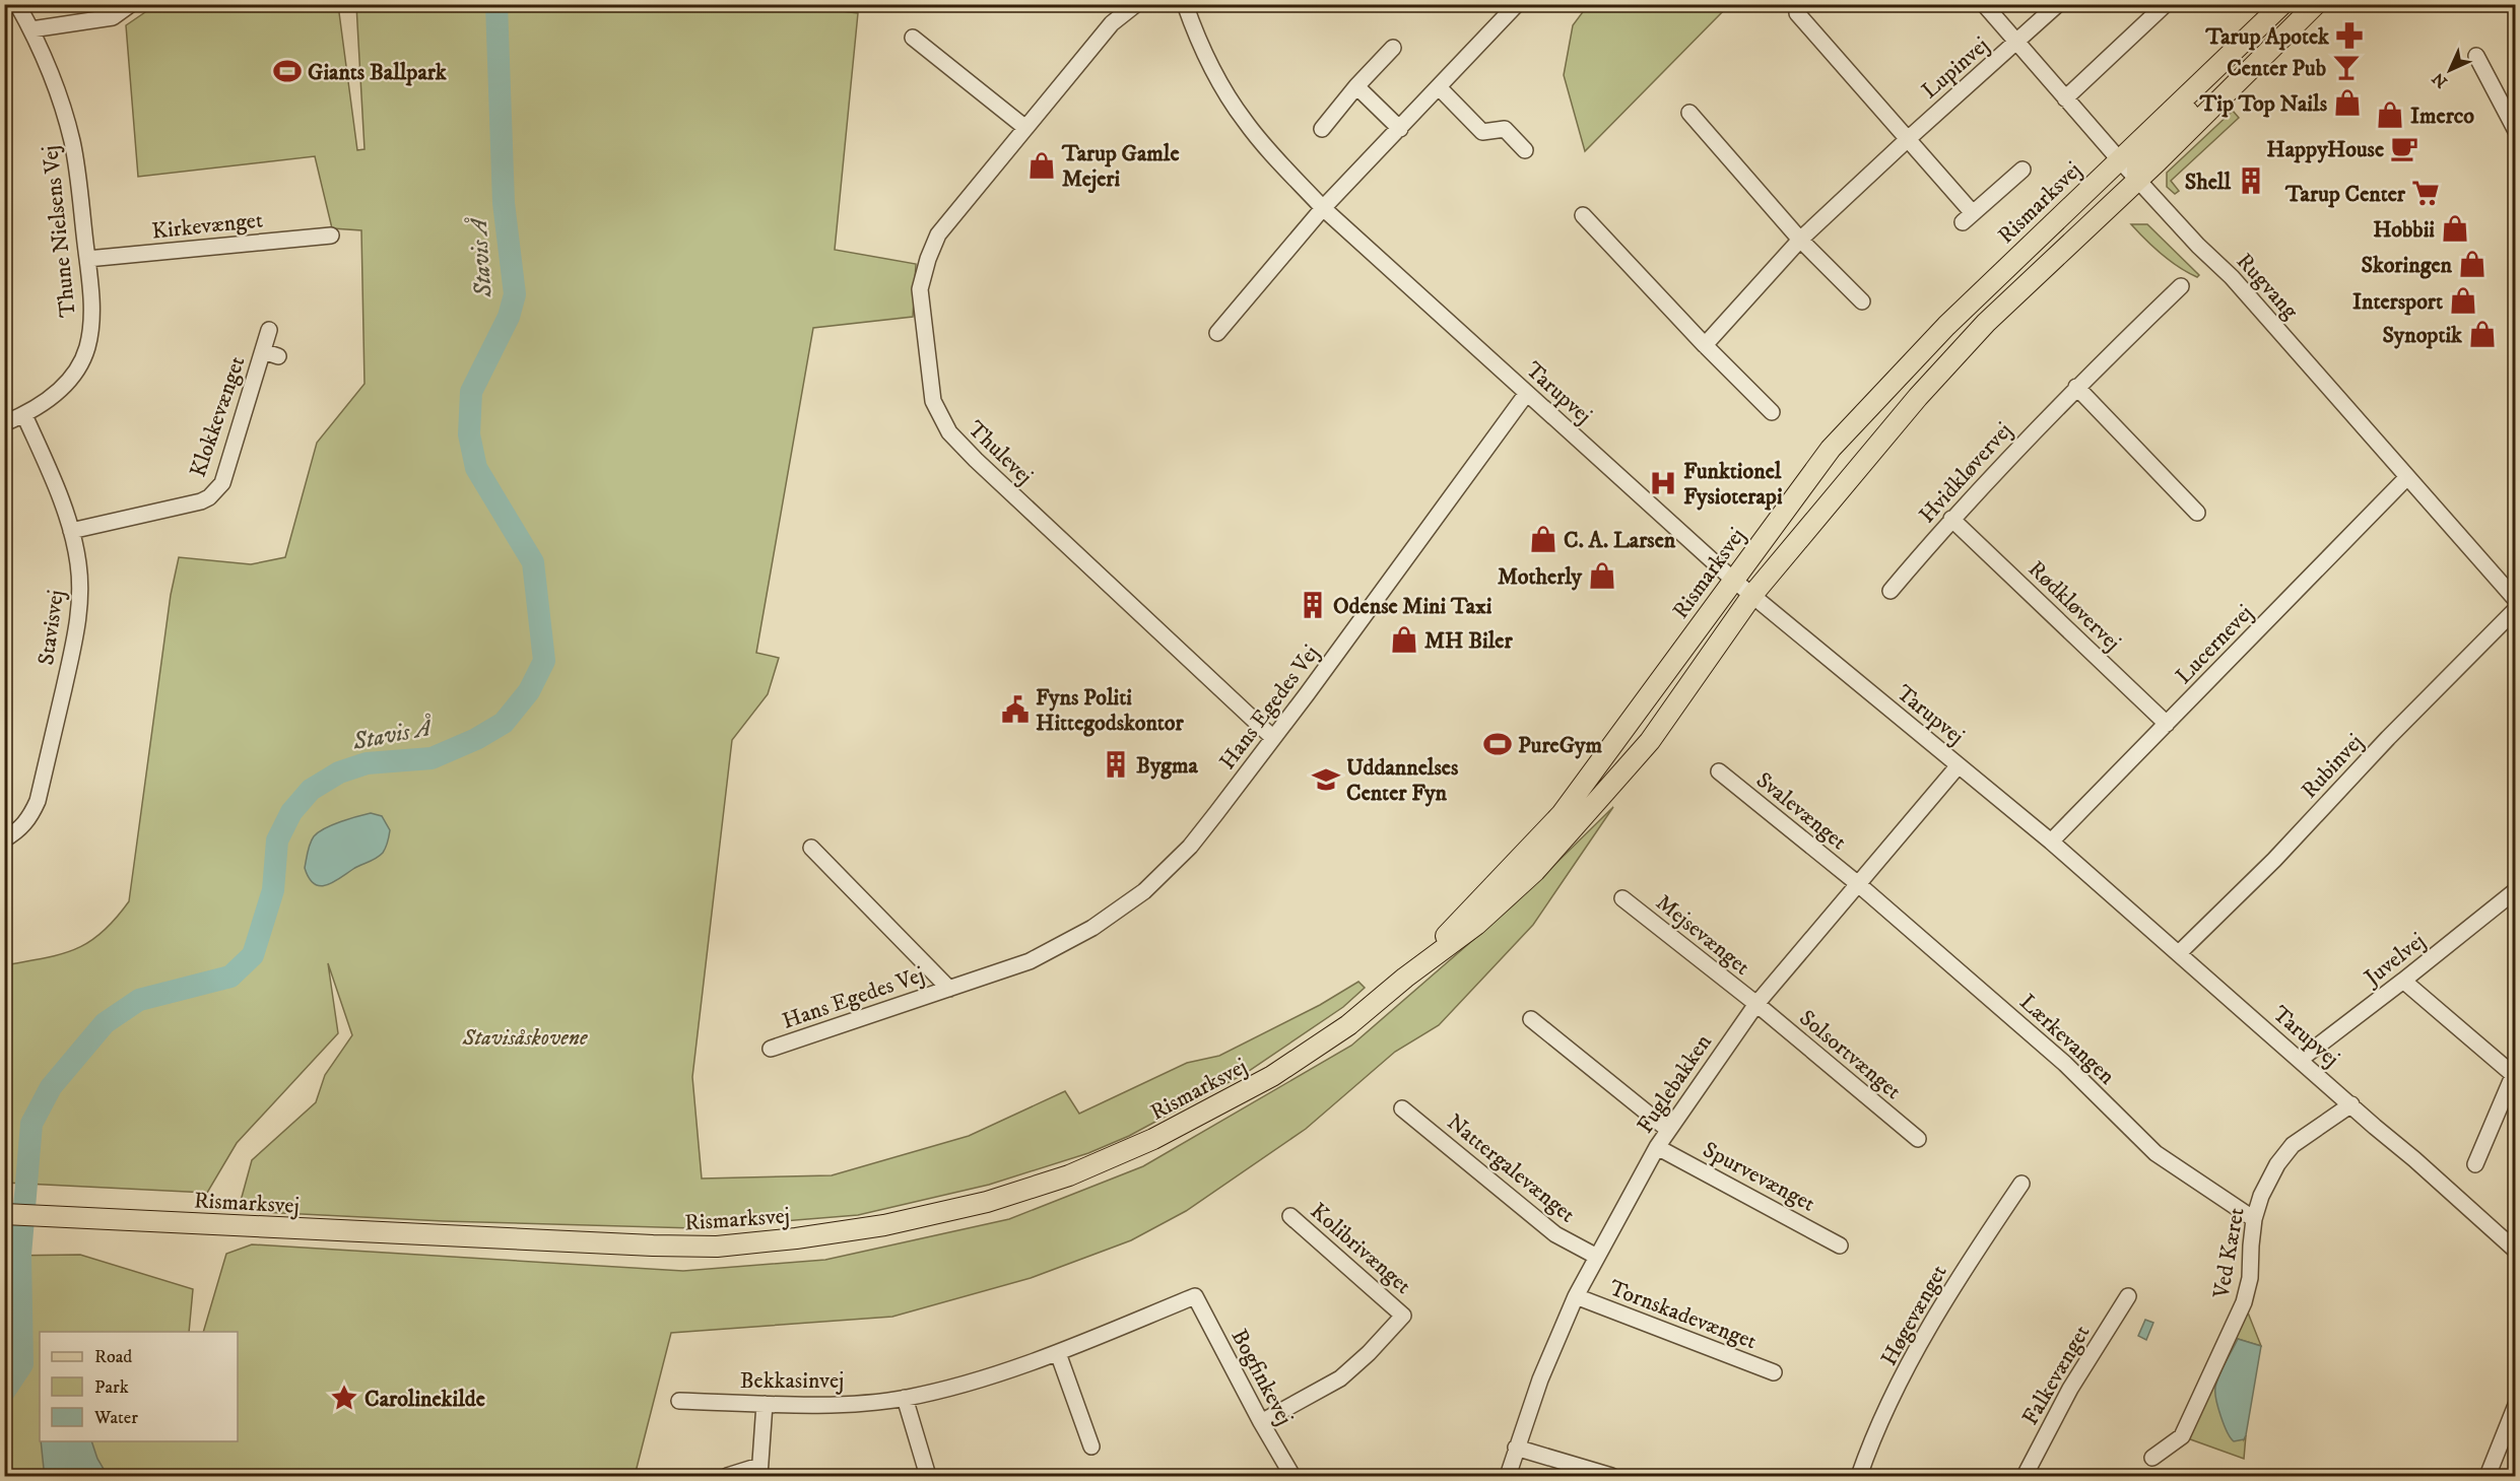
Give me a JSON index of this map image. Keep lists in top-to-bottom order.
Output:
{
  "streets": {
    "main road": ["Rismarksvej"],
    "street": [
      "Lupinvej",
      "Kirkevænget",
      "Thune Nielsens Vej",
      "Rugvang",
      "Tarupvej",
      "Klokkevænget",
      "Thulevej",
      "Hvidkløvervej",
      "Rødkløvervej",
      "Stavisvej",
      "Lucernevej",
      "Hans Egedes Vej",
      "Rubinvej",
      "Svalevænget",
      "Mejsevænget",
      "Juvelvej",
      "Lærkevangen",
      "Solsortvænget",
      "Fuglebakken",
      "Nattergalevænget",
      "Spurvevænget",
      "Kolibrivænget",
      "Ved Kæret",
      "Tornskadevænget",
      "Høgevænget",
      "Falkevænget",
      "Bogfinkevej",
      "Bekkasinvej"
    ]
  },
  "crossings": [
    ["Lupinvej", "Rugvang"],
    ["Rismarksvej", "Rugvang"],
    ["Rismarksvej", "Tarupvej"],
    ["Kirkevænget", "Thune Nielsens Vej"],
    ["Thune Nielsens Vej", "Stavisvej"],
    ["Rugvang", "Lucernevej"],
    ["Tarupvej", "Lucernevej"],
    ["Tarupvej", "Hans Egedes Vej"],
    ["Tarupvej", "Rubinvej"],
    ["Tarupvej", "Juvelvej"],
    ["Tarupvej", "Fuglebakken"],
    ["Tarupvej", "Ved Kæret"],
    ["Klokkevænget", "Stavisvej"],
    ["Thulevej", "Hans Egedes Vej"],
    ["Hvidkløvervej", "Rødkløvervej"],
    ["Rødkløvervej", "Lucernevej"],
    ["Svalevænget", "Lærkevangen"],
    ["Svalevænget", "Fuglebakken"],
    ["Mejsevænget", "Solsortvænget"],
    ["Mejsevænget", "Fuglebakken"],
    ["Lærkevangen", "Fuglebakken"],
    ["Lærkevangen", "Ved Kæret"],
    ["Solsortvænget", "Fuglebakken"],
    ["Fuglebakken", "Nattergalevænget"],
    ["Fuglebakken", "Spurvevænget"],
    ["Fuglebakken", "Tornskadevænget"],
    ["Kolibrivænget", "Bogfinkevej"],
    ["Bogfinkevej", "Bekkasinvej"]
  ],
  "water": ["Stavis Å"],
  "parks": ["Stavisåskovene"],
  "places": {
    "pharmacy": ["Tarup Apotek"],
    "bar": ["Center Pub"],
    "sports": ["Giants Ballpark", "PureGym"],
    "shop": [
      "Tip Top Nails",
      "Imerco",
      "Tarup Gamle Mejeri",
      "Hobbii",
      "Skoringen",
      "Intersport",
      "Synoptik",
      "C. A. Larsen",
      "Motherly",
      "MH Biler"
    ],
    "cafe": ["HappyHouse"],
    "building": ["Shell", "Odense Mini Taxi", "Bygma"],
    "supermarket": ["Tarup Center"],
    "hospital": ["Funktionel Fysioterapi"],
    "public building": ["Fyns Politi Hittegodskontor"],
    "school or university": ["Uddannelses Center Fyn"],
    "place": ["Carolinekilde"]
  },
  "legend": ["Road", "Park", "Water"],
  "north": "bottom left"
}
